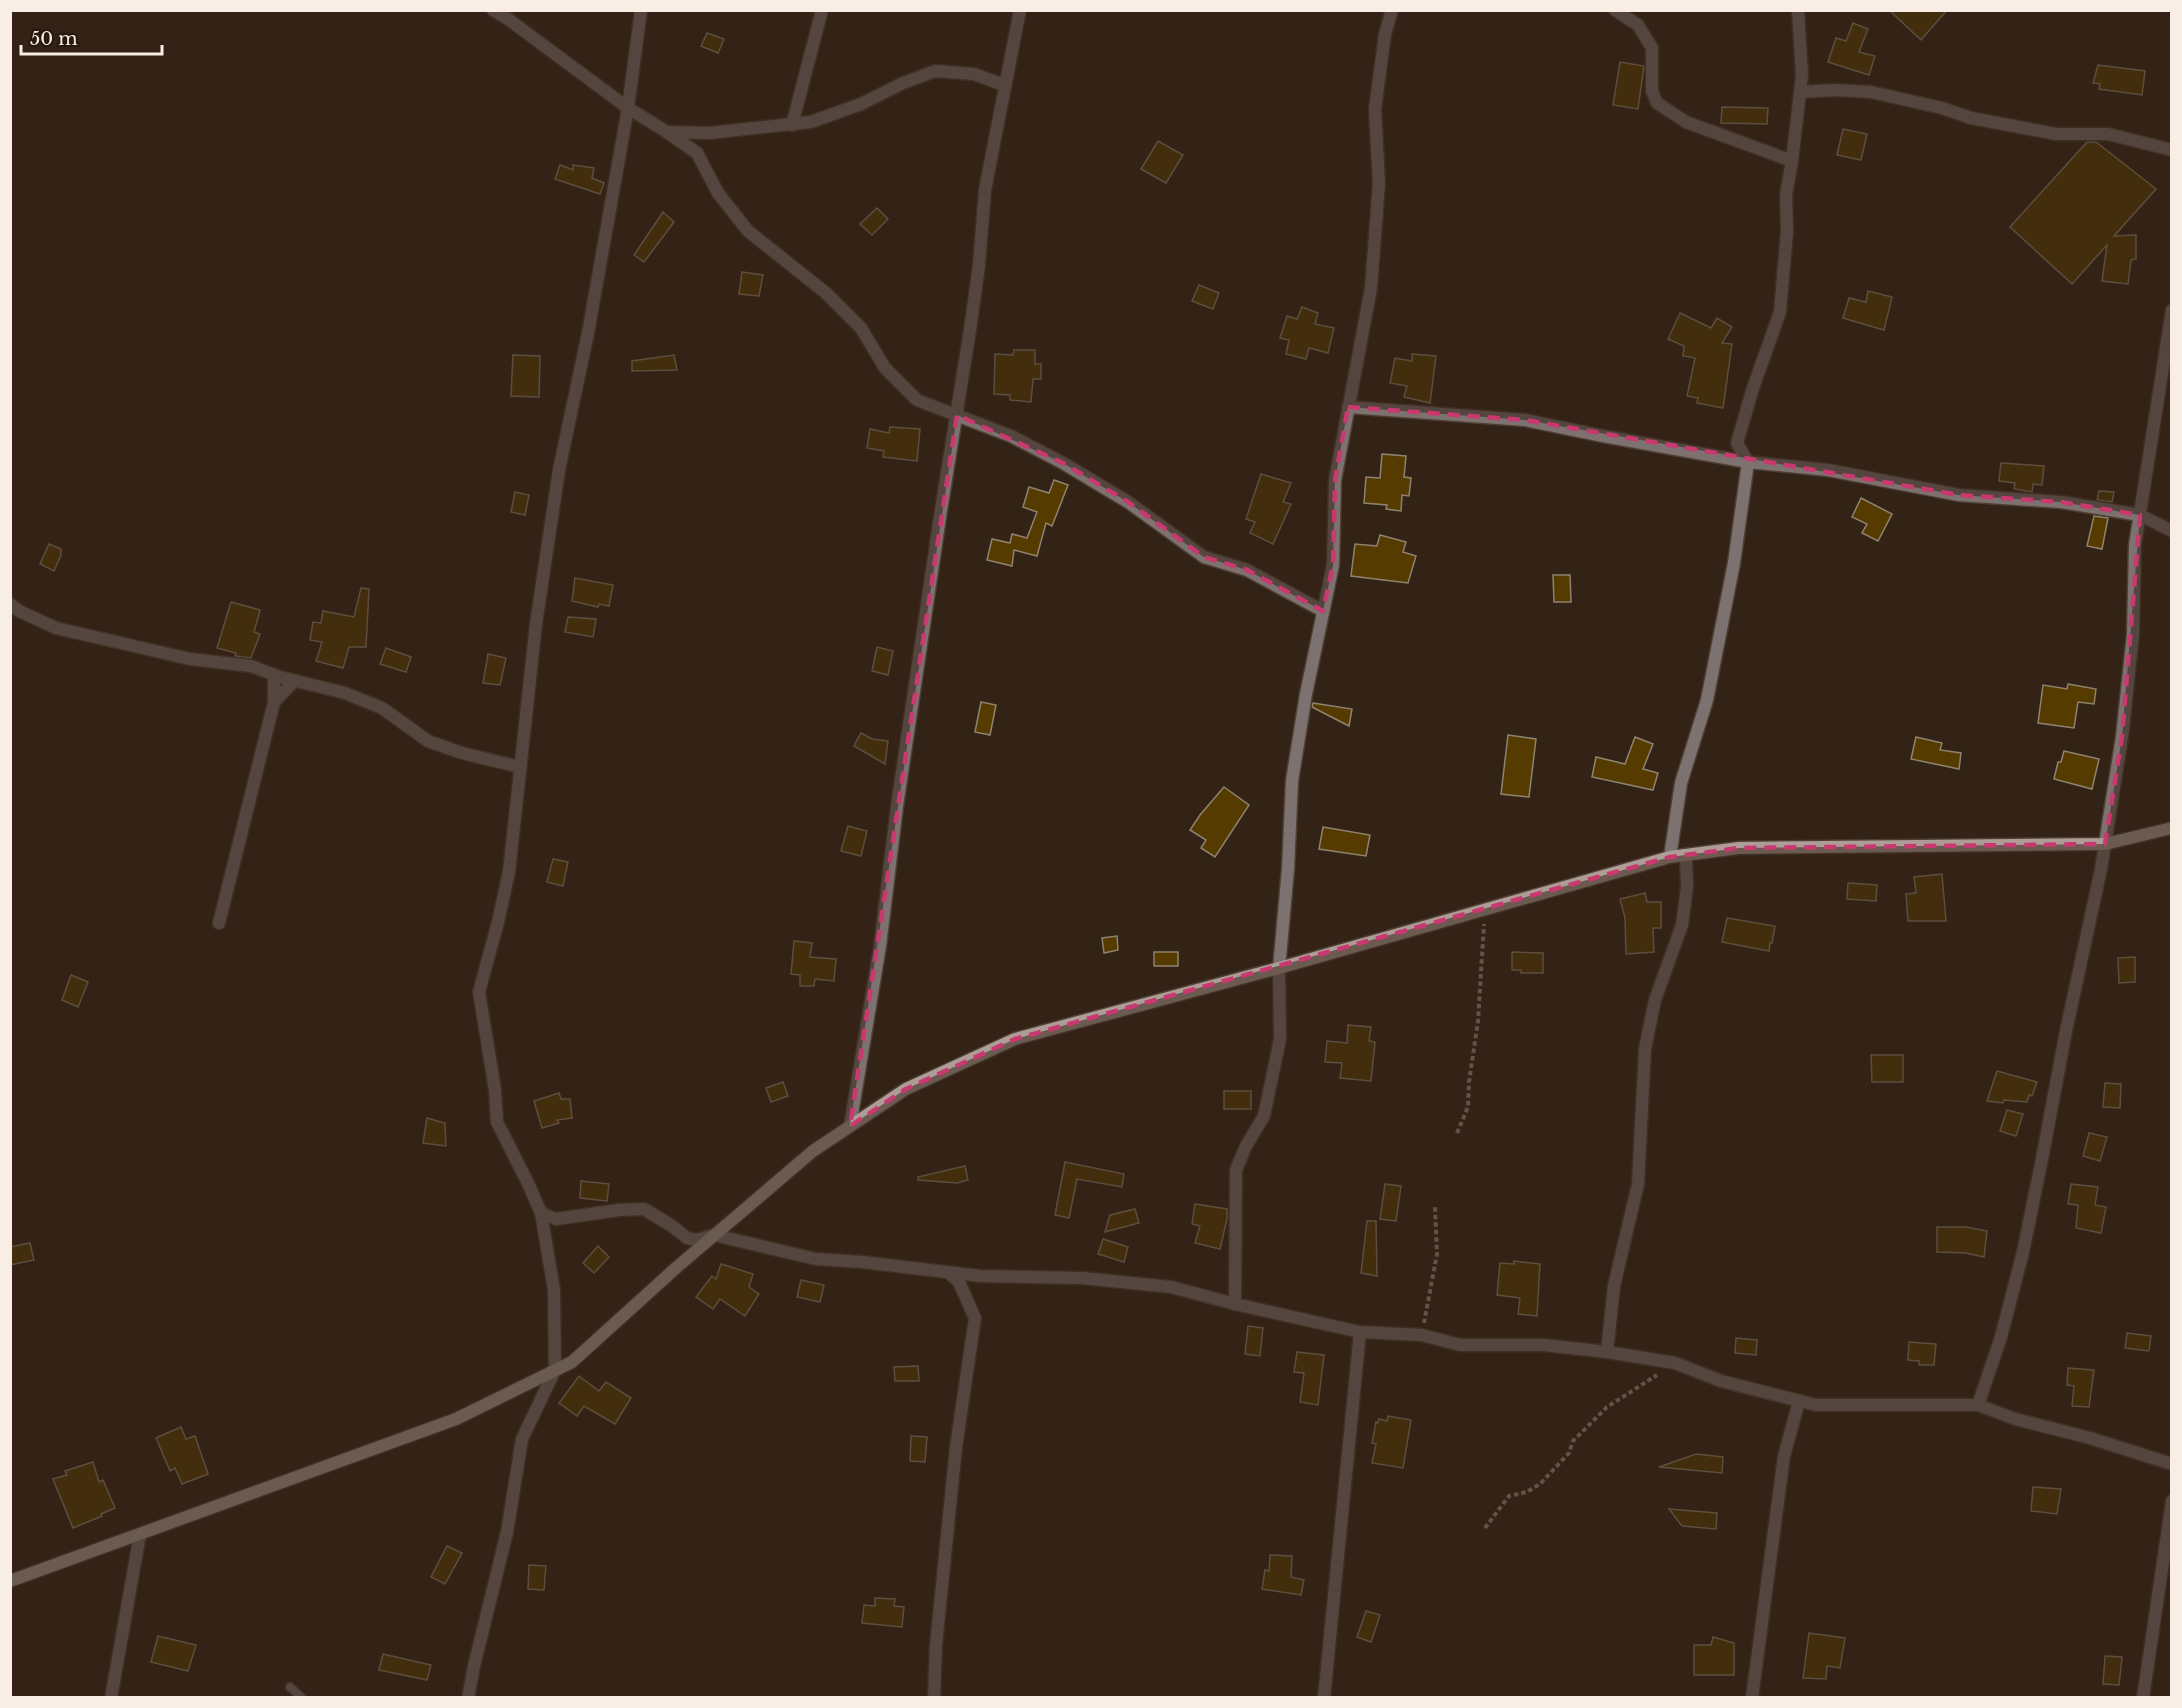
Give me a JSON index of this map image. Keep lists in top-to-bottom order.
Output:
{
  "scale_bar": "50 m"
}
